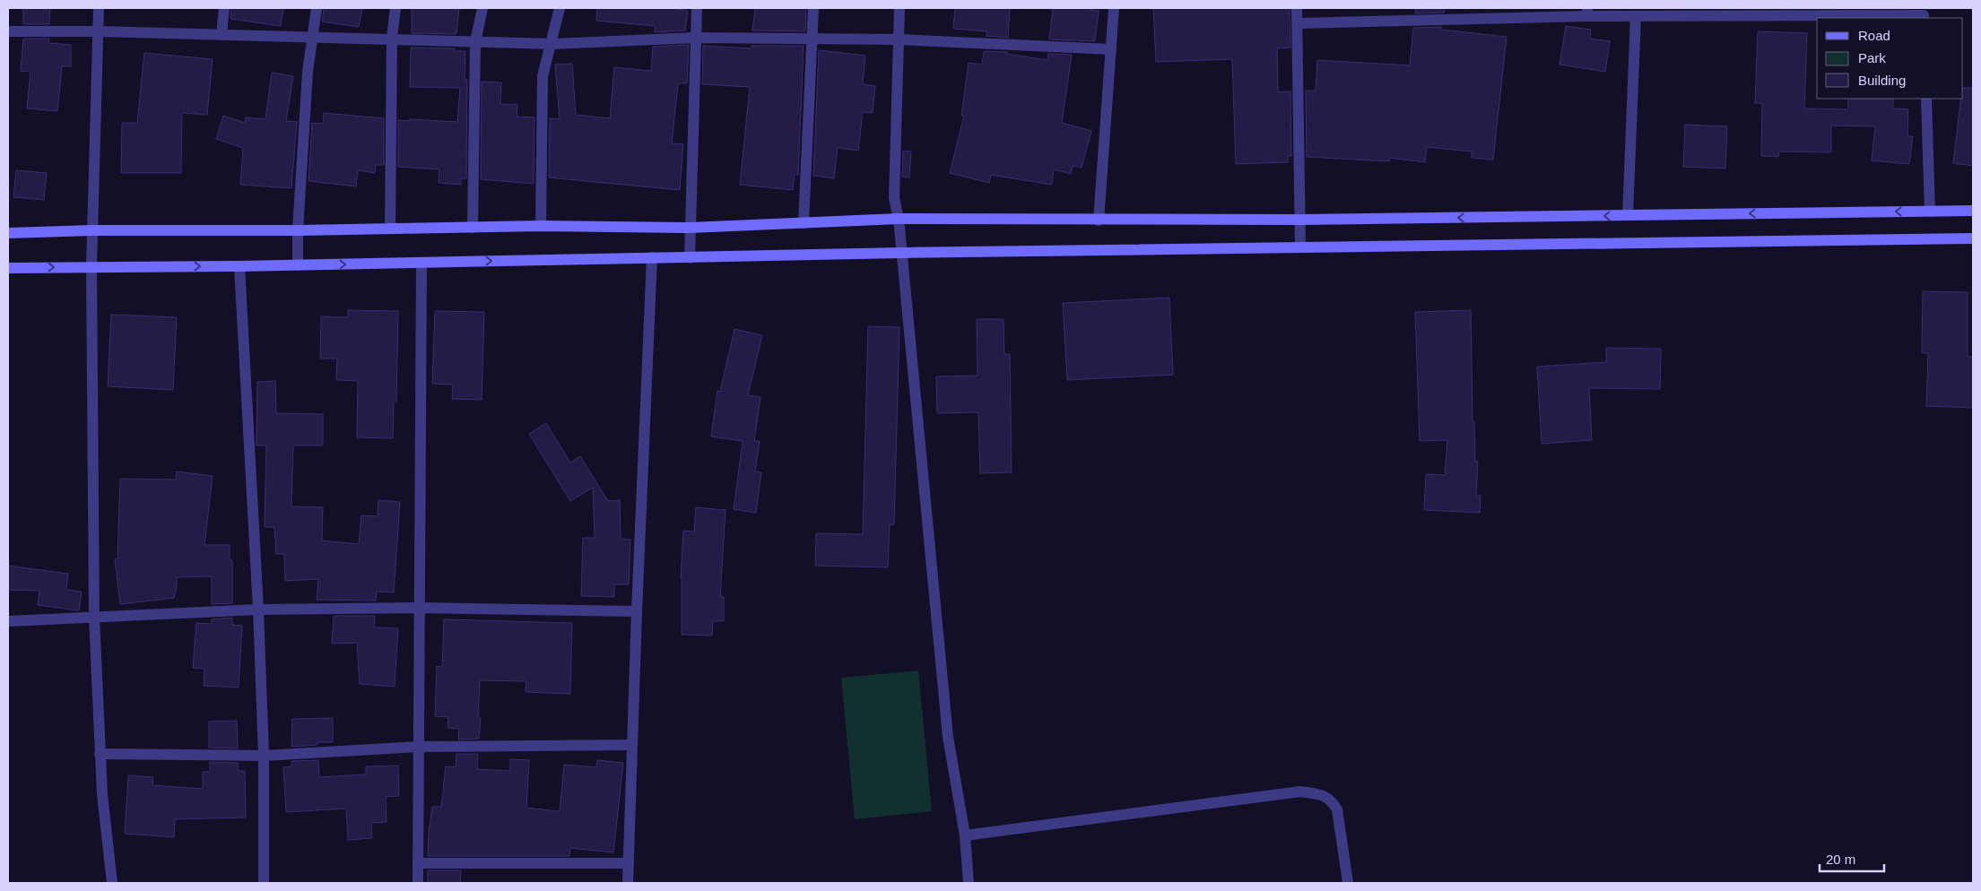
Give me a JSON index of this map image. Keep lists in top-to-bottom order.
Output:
{
  "legend": ["Road", "Park", "Building"],
  "scale_bar": "20 m"
}
